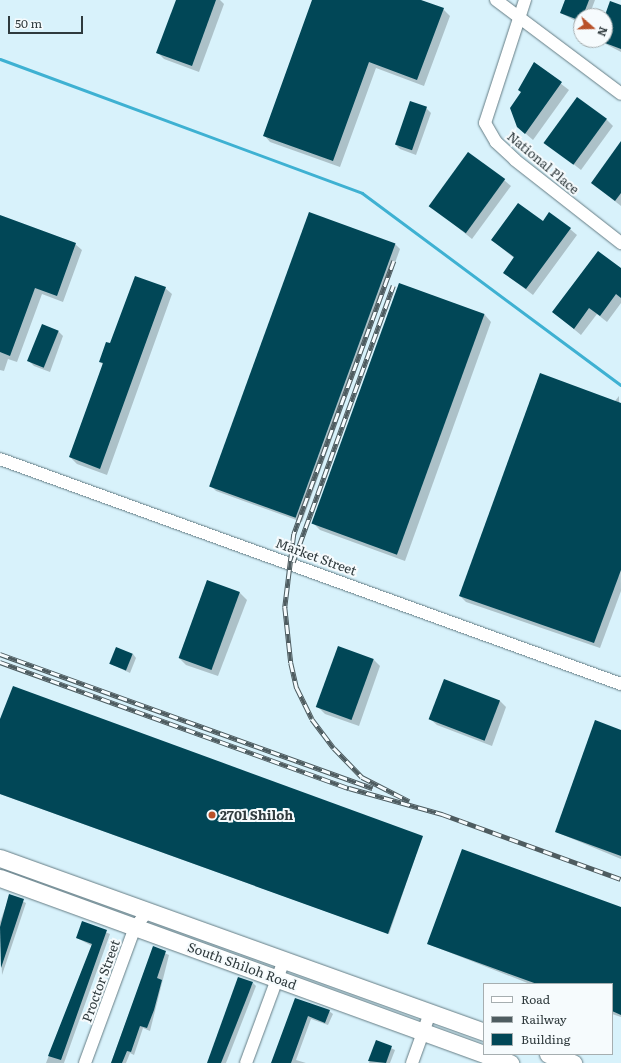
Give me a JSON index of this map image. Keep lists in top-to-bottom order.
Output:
{
  "streets": {
    "main road": ["South Shiloh Road"],
    "street": ["National Place", "Market Street", "Proctor Street"]
  },
  "crossings": [
    ["South Shiloh Road", "Proctor Street"]
  ],
  "places": ["2701 Shiloh"],
  "legend": ["Road", "Railway", "Building"],
  "scale_bar": "50 m",
  "north": "right"
}
